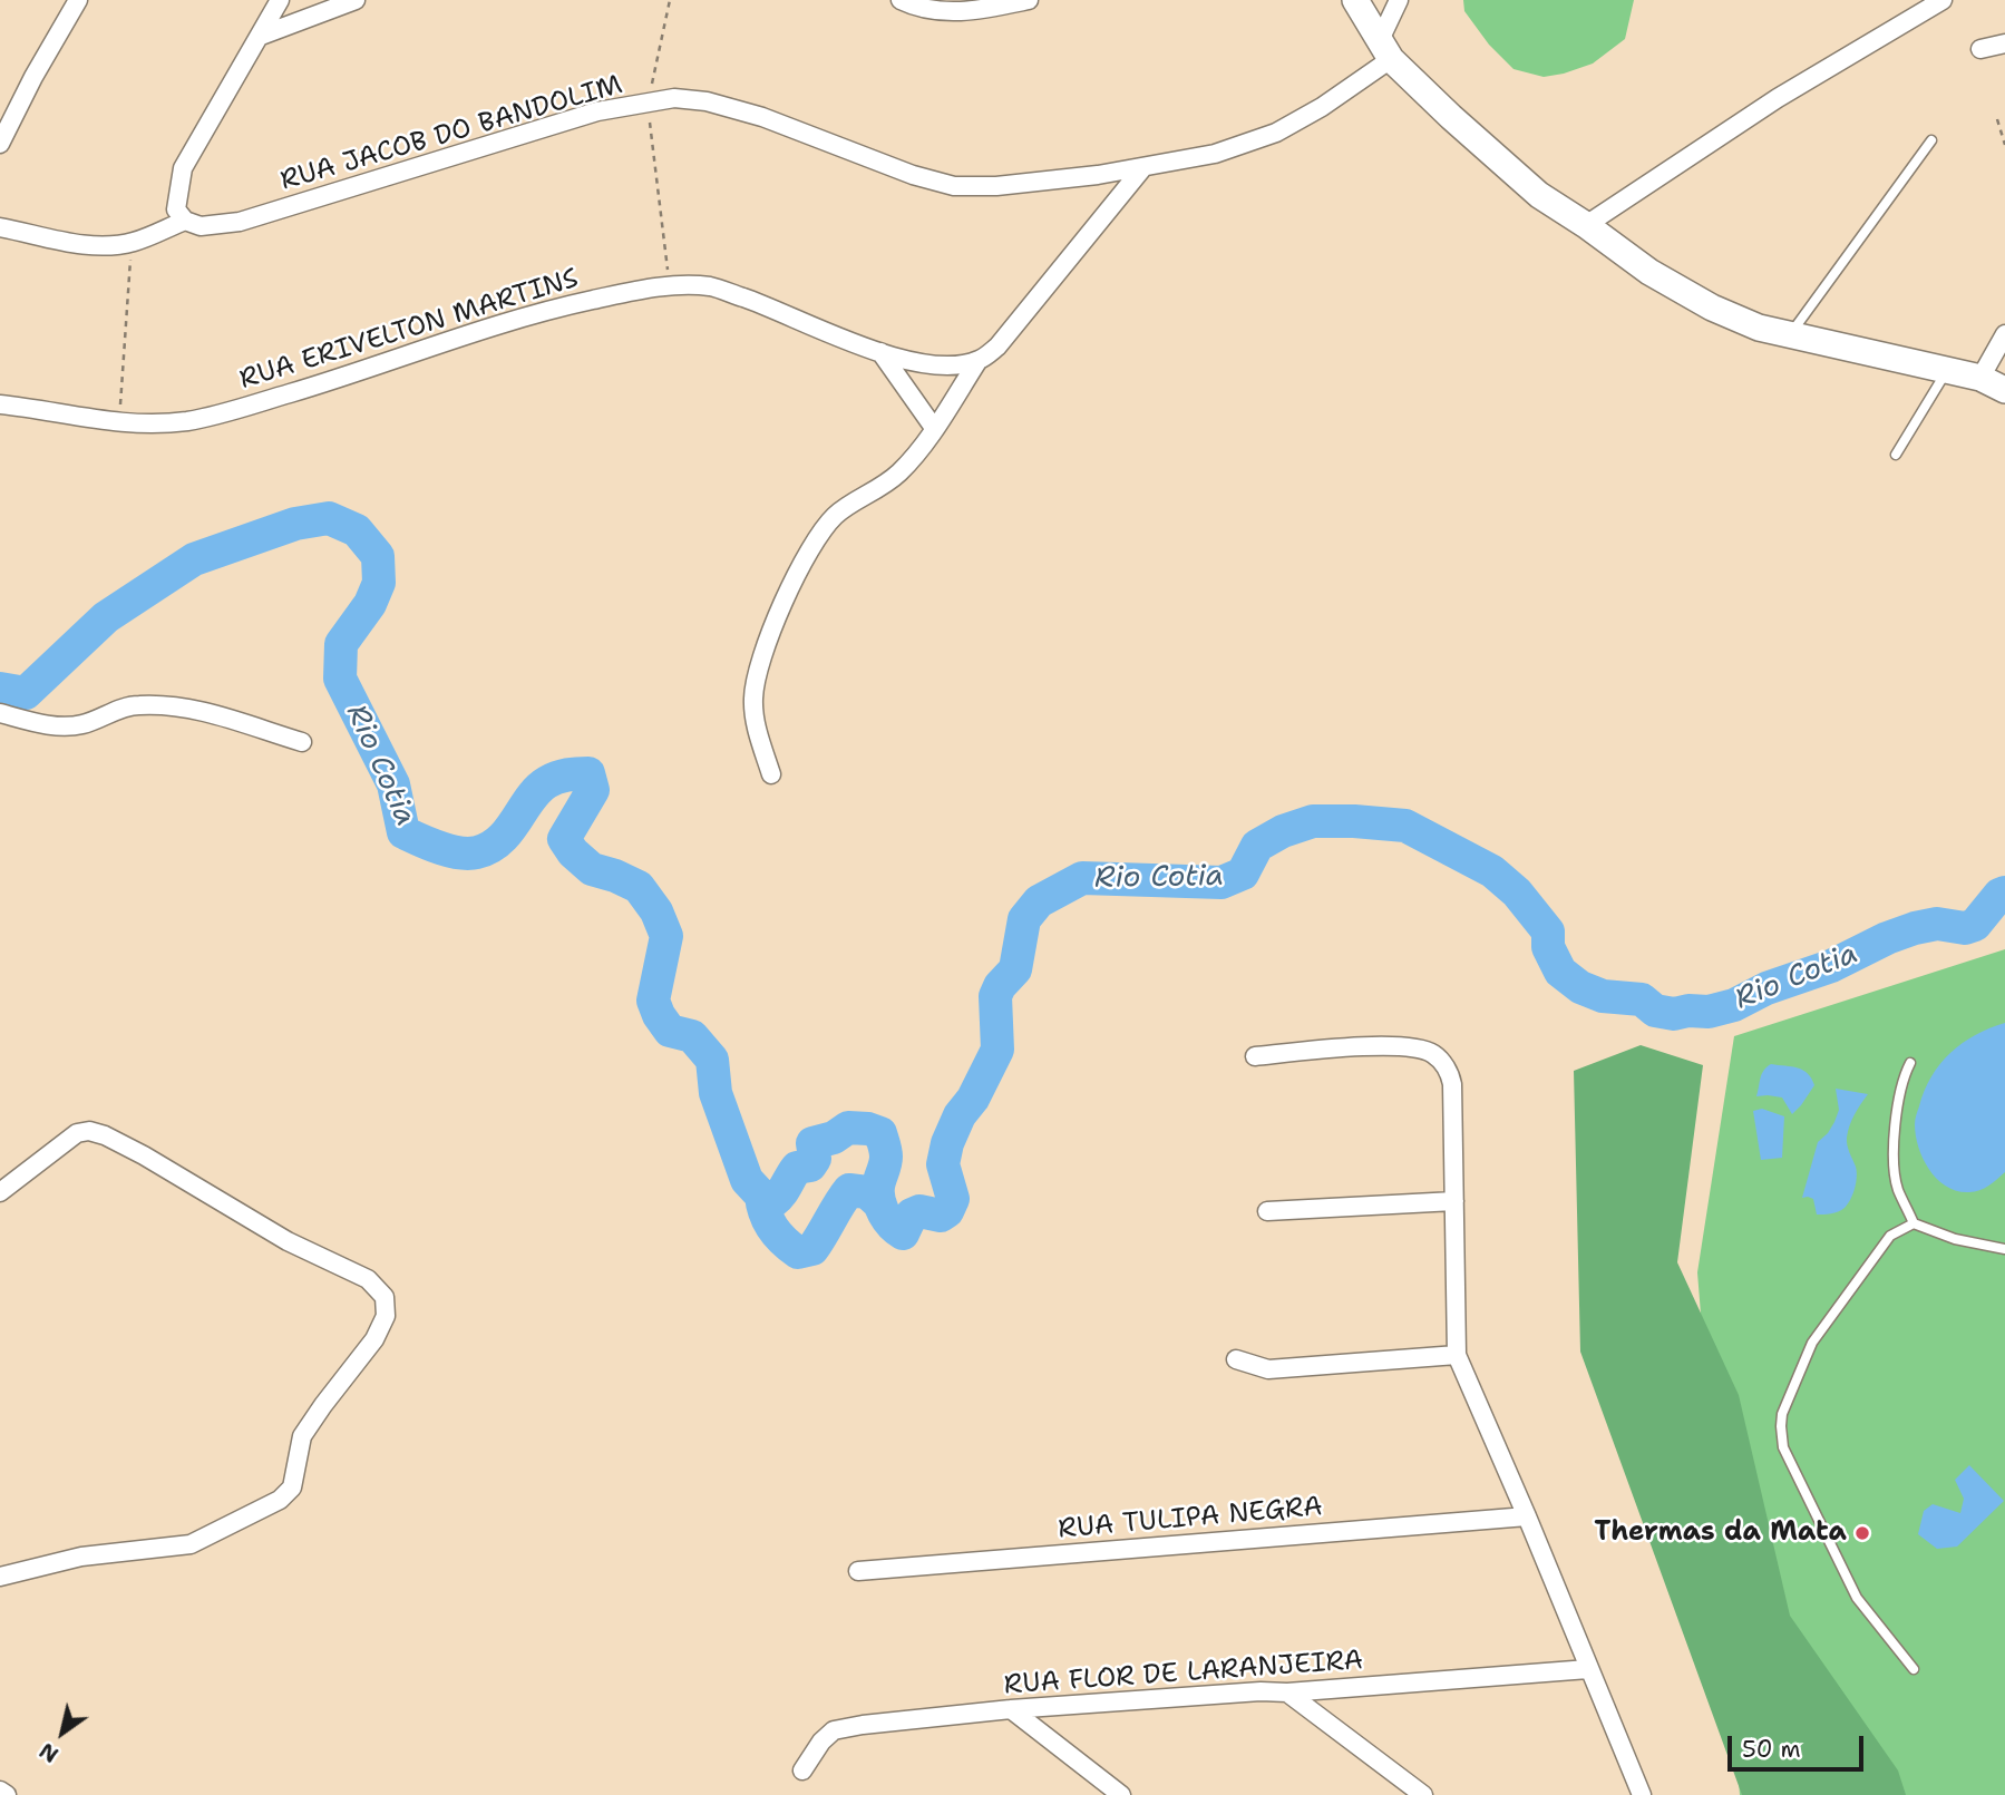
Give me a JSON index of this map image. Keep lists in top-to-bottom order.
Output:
{
  "streets": {
    "street": [
      "RUA JACOB DO BANDOLIM",
      "RUA ERIVELTON MARTINS",
      "RUA TULIPA NEGRA",
      "RUA FLOR DE LARANJEIRA"
    ]
  },
  "water": ["Rio Cotia"],
  "places": ["Thermas da Mata"],
  "scale_bar": "50 m",
  "north": "bottom left"
}
